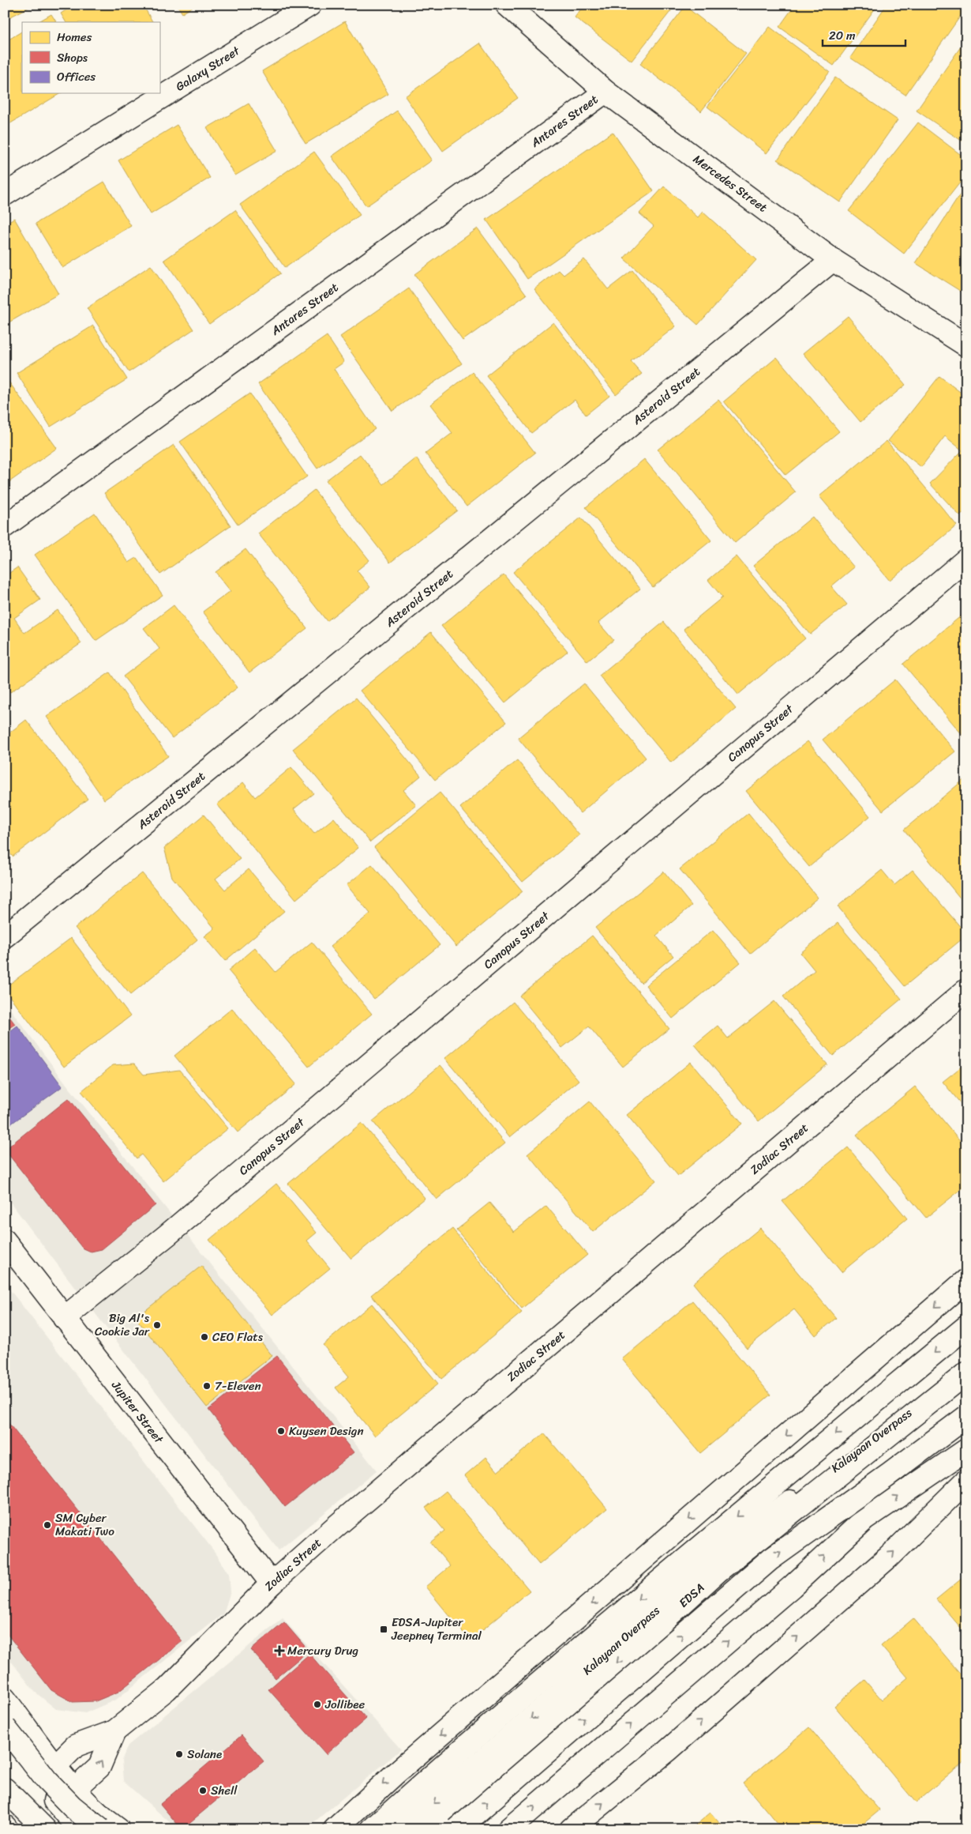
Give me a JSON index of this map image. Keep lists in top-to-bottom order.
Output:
{
  "streets": {
    "main road": [
      "Galaxy Street",
      "Antares Street",
      "Mercedes Street",
      "Asteroid Street",
      "Canopus Street",
      "Zodiac Street",
      "Jupiter Street",
      "Kalayaan Overpass",
      "EDSA"
    ]
  },
  "crossings": [
    ["Antares Street", "Mercedes Street"],
    ["Mercedes Street", "Asteroid Street"],
    ["Canopus Street", "Jupiter Street"],
    ["Zodiac Street", "Jupiter Street"]
  ],
  "places": {
    "other": [
      "Big Al's Cookie Jar",
      "CEO Flats",
      "7-Eleven",
      "Kuysen Design",
      "SM Cyber Makati Two",
      "Jollibee",
      "Solane",
      "Shell"
    ],
    "transit": ["EDSA-Jupiter Jeepney Terminal"],
    "health": ["Mercury Drug"]
  },
  "legend": ["Homes", "Shops", "Offices"],
  "scale_bar": "20 m"
}
